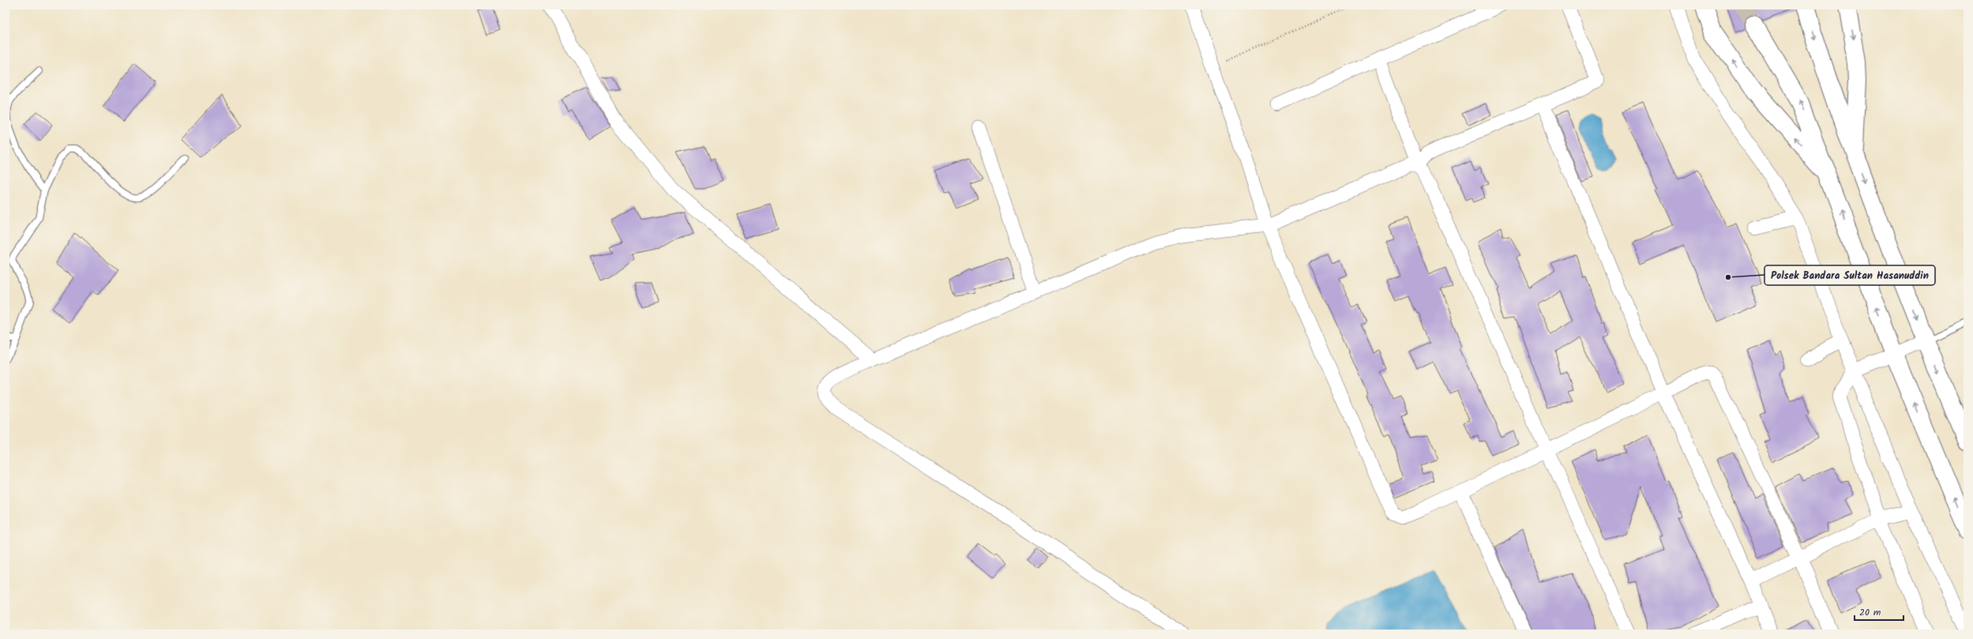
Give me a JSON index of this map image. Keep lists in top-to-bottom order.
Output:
{
  "places": ["Polsek Bandara Sultan Hasanuddin"],
  "scale_bar": "20 m"
}
